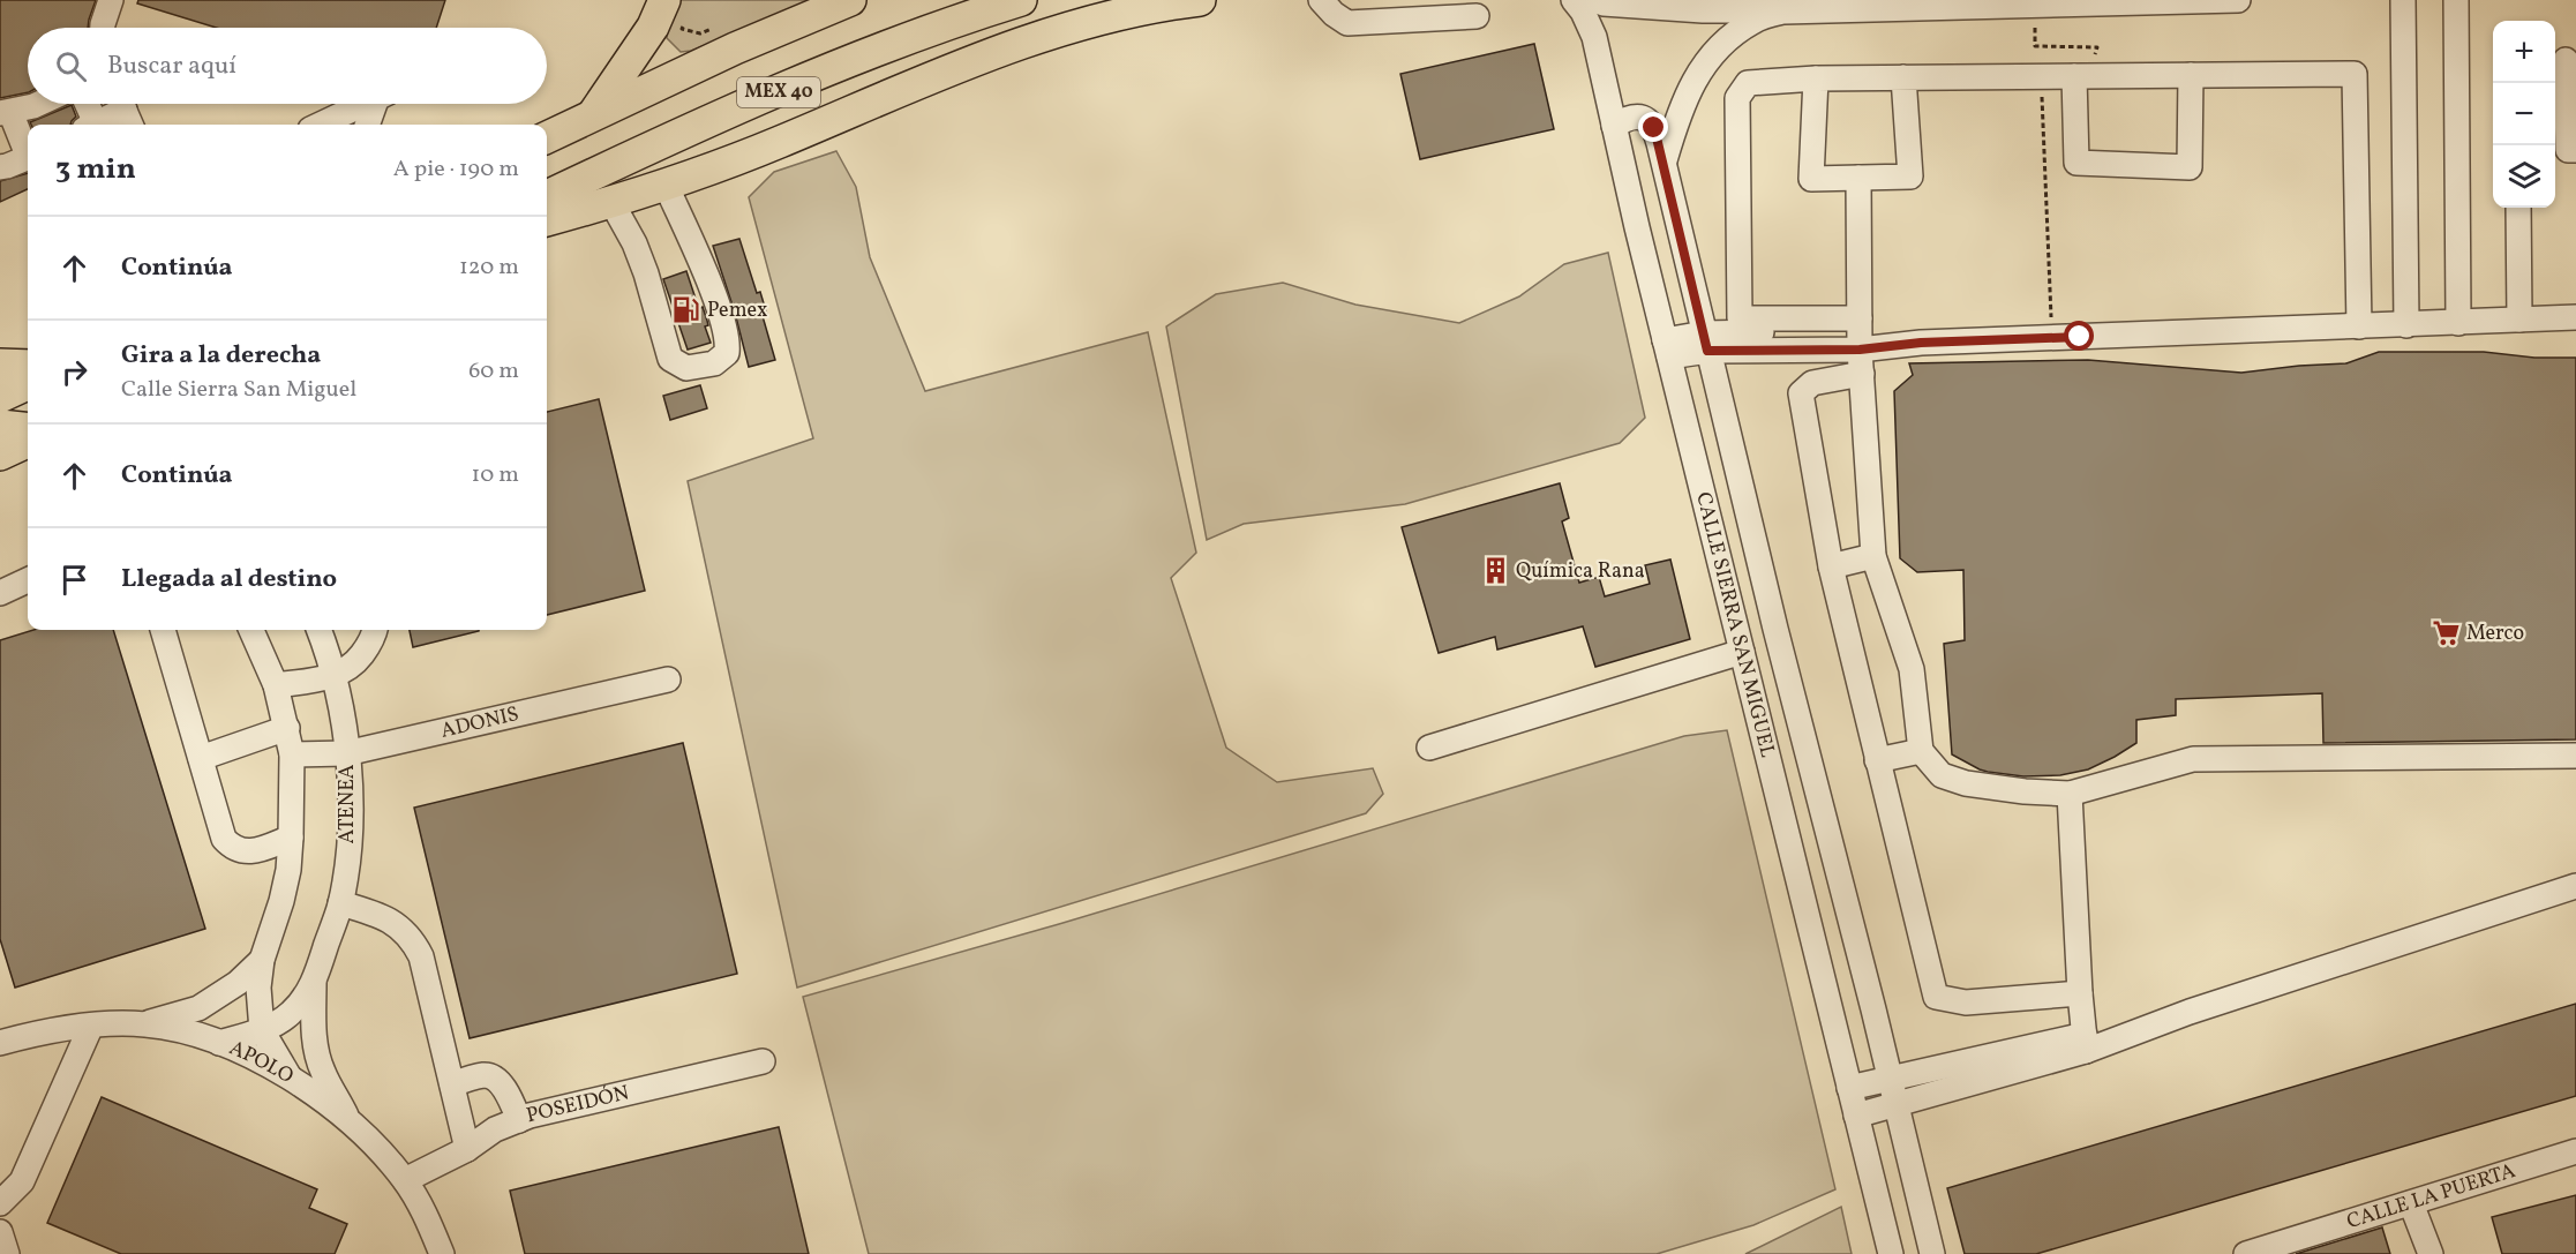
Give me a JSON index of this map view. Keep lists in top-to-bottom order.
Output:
{
  "streets": {
    "main road": ["MEX 40"],
    "street": [
      "CALLE SIERRA SAN MIGUEL",
      "ADONIS",
      "ATENEA",
      "APOLO",
      "POSEIDÓN",
      "CALLE LA PUERTA"
    ]
  },
  "crossings": [
    ["ADONIS", "ATENEA"],
    ["ATENEA", "APOLO"],
    ["APOLO", "POSEIDÓN"]
  ],
  "places": {
    "fuel station": ["Pemex"],
    "building": ["Química Rana"],
    "supermarket": ["Merco"]
  },
  "page": {
    "map_buttons": ["+", "−"],
    "search": "Buscar aquí",
    "heading": ["3 min", "A pie · 190 m"],
    "list": [
      ["Continúa", "120 m"],
      ["Gira a la derecha", "Calle Sierra San Miguel", "60 m"],
      ["Continúa", "10 m"],
      "Llegada al destino"
    ]
  }
}
